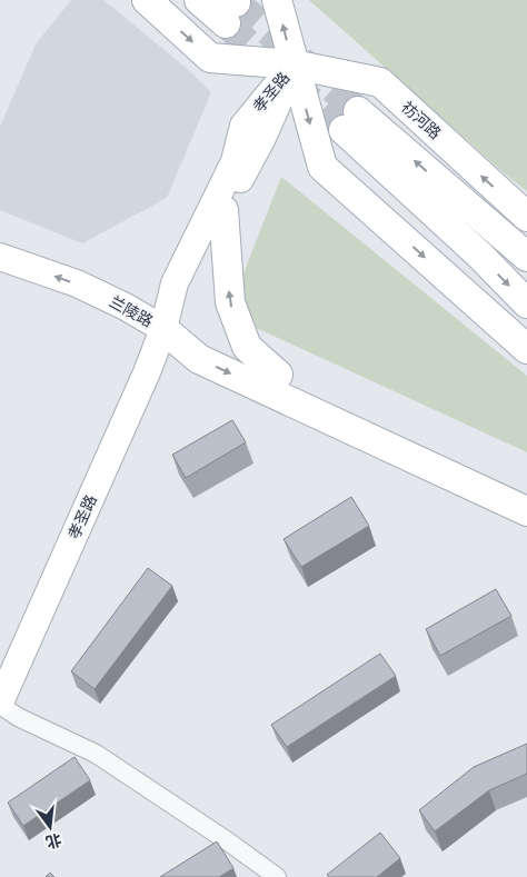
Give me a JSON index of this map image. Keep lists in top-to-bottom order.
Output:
{
  "streets": {
    "main road": ["孝圣路", "祊河路", "兰陵路"]
  },
  "crossings": [
    ["孝圣路", "祊河路"],
    ["孝圣路", "兰陵路"]
  ],
  "north": "bottom"
}
